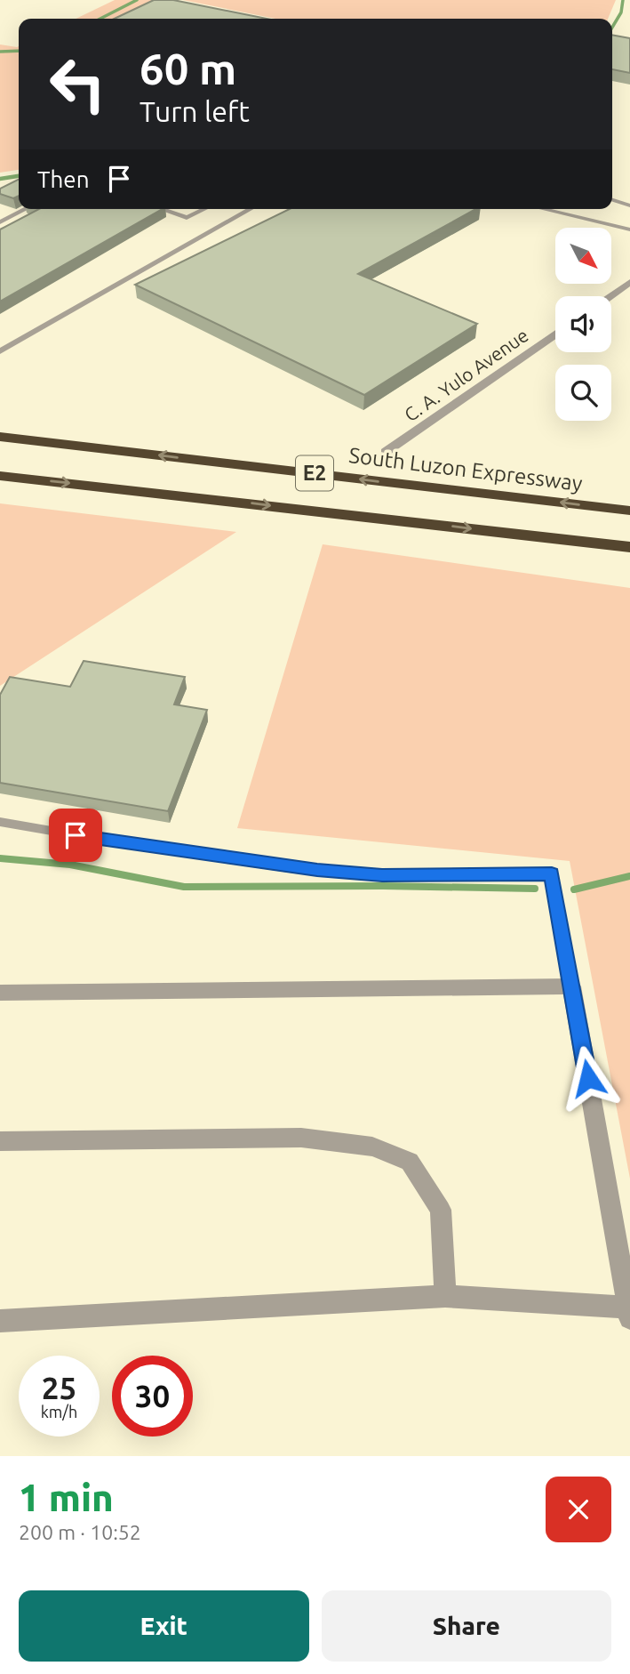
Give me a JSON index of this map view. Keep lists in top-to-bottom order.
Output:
{
  "streets": {
    "highway": ["South Luzon Expressway", "E2"],
    "street": ["C. A. Yulo Avenue"]
  },
  "north": "bottom right",
  "page": {
    "turn": ["60 m", "Turn left"],
    "then": "Then",
    "speed": "25 km/h",
    "limit": "30",
    "heading": ["1 min", "200 m · 10:52"],
    "buttons": ["Exit", "Share"]
  }
}
